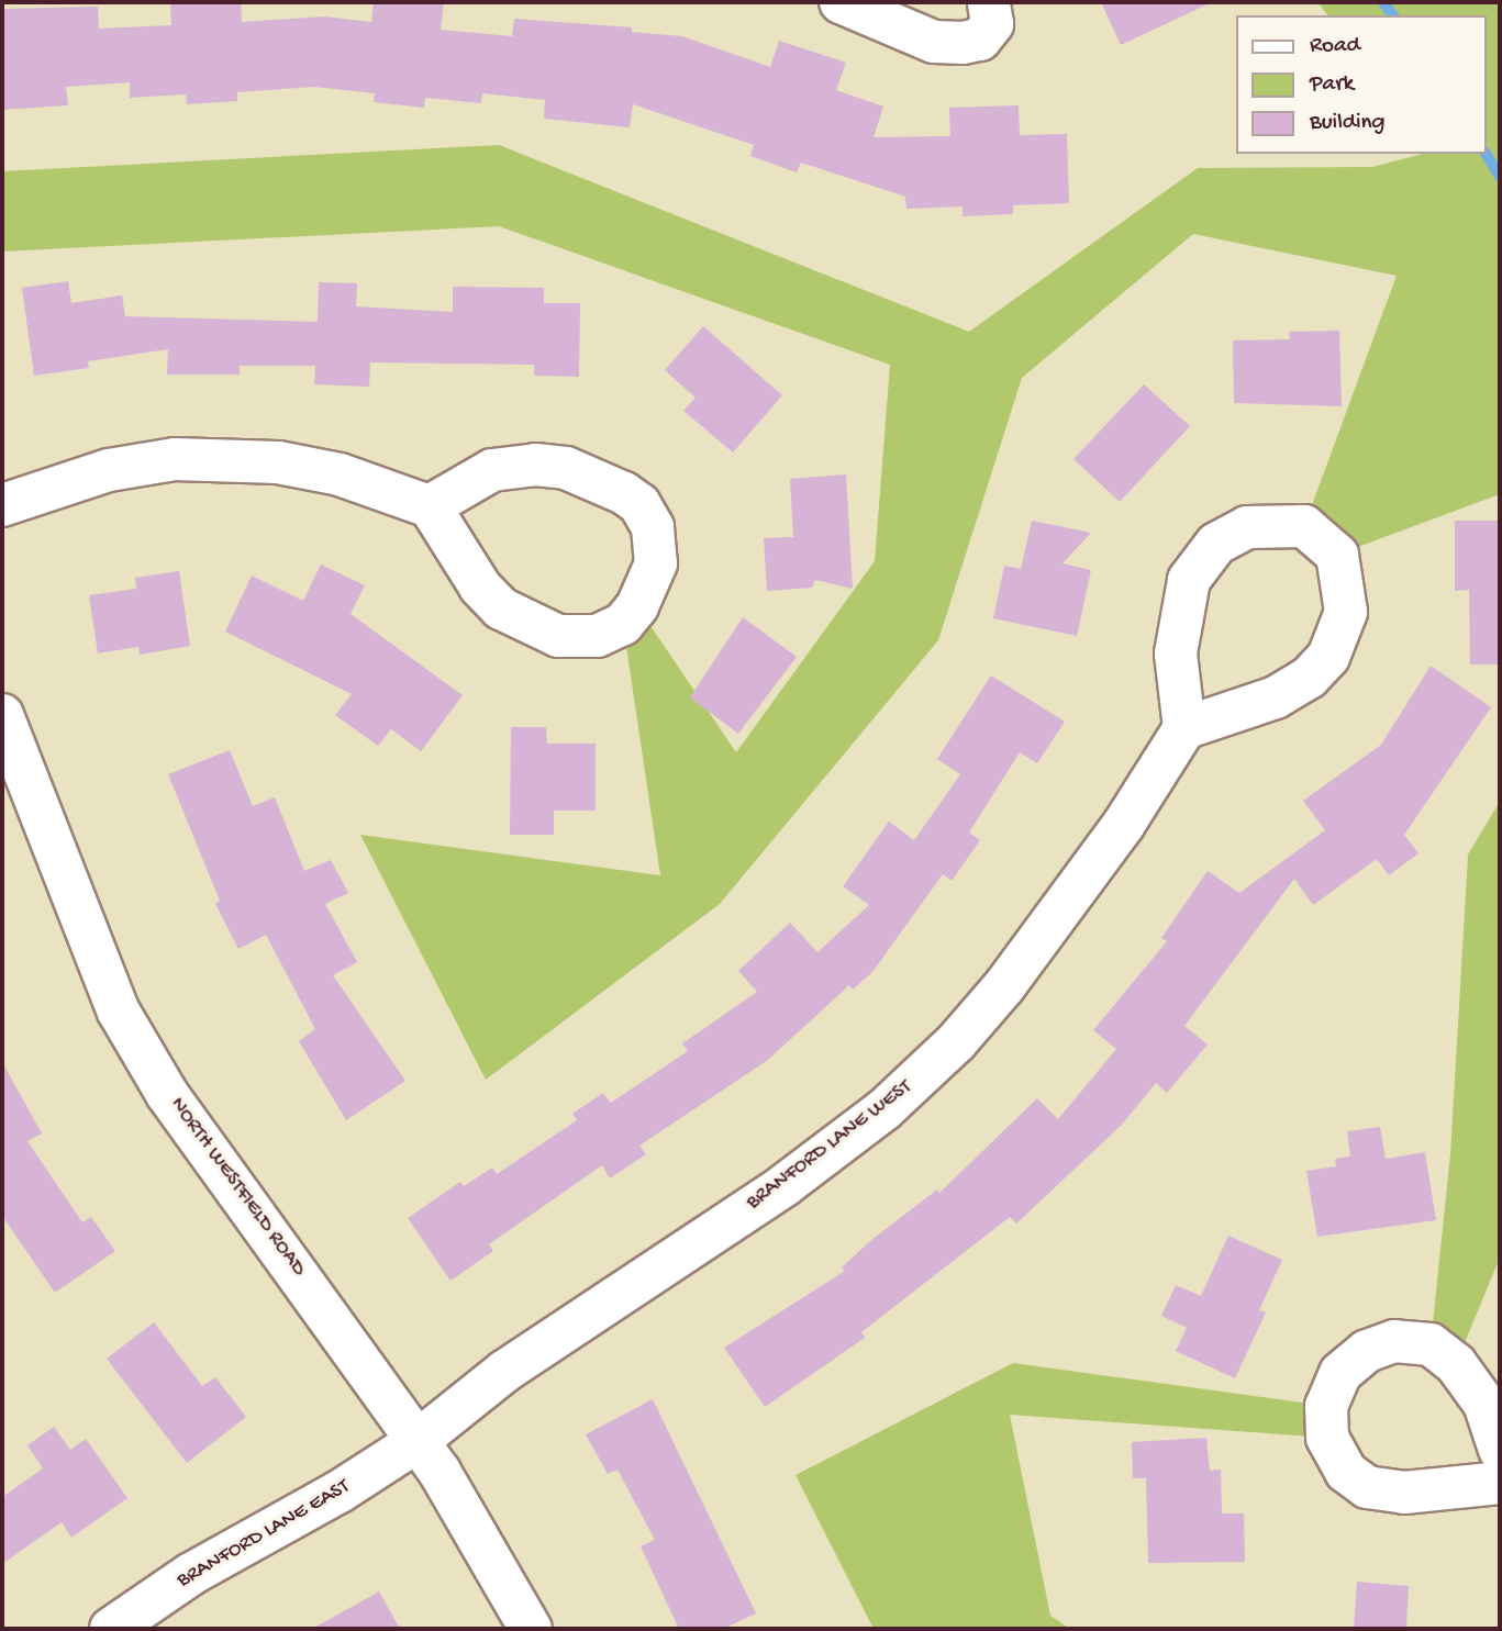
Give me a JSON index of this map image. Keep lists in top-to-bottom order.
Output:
{
  "streets": {
    "street": ["BRANFORD LANE WEST", "NORTH WESTFIELD ROAD", "BRANFORD LANE EAST"]
  },
  "crossings": [
    ["BRANFORD LANE WEST", "NORTH WESTFIELD ROAD"],
    ["BRANFORD LANE WEST", "BRANFORD LANE EAST"],
    ["NORTH WESTFIELD ROAD", "BRANFORD LANE EAST"]
  ],
  "legend": ["Road", "Park", "Building"]
}
